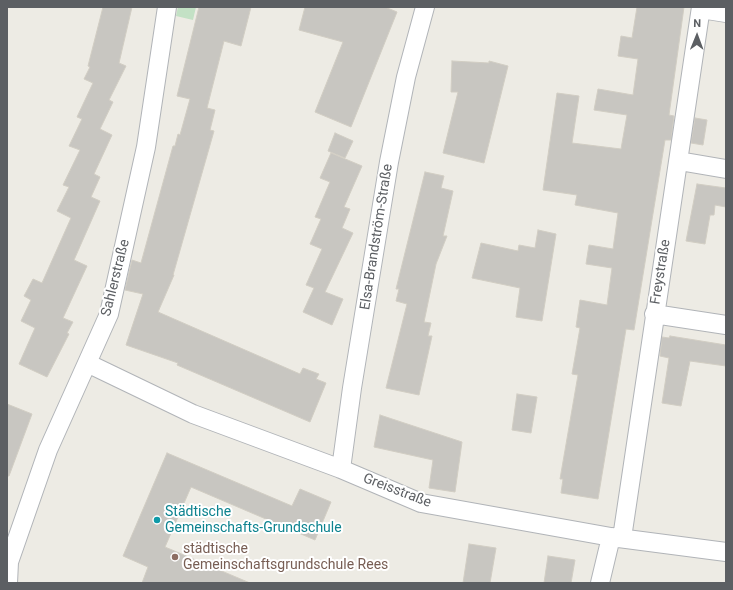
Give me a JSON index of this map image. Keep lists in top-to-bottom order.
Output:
{
  "streets": {
    "street": [
      "Elsa-Brandström-Straße",
      "Freystraße",
      "Sahlerstraße",
      "Greisstraße"
    ]
  },
  "crossings": [
    ["Elsa-Brandström-Straße", "Greisstraße"],
    ["Freystraße", "Greisstraße"],
    ["Sahlerstraße", "Greisstraße"]
  ],
  "places": ["Städtische Gemeinschafts-Grundschule", "städtische Gemeinschaftsgrundschule Rees"],
  "north": "top"
}
